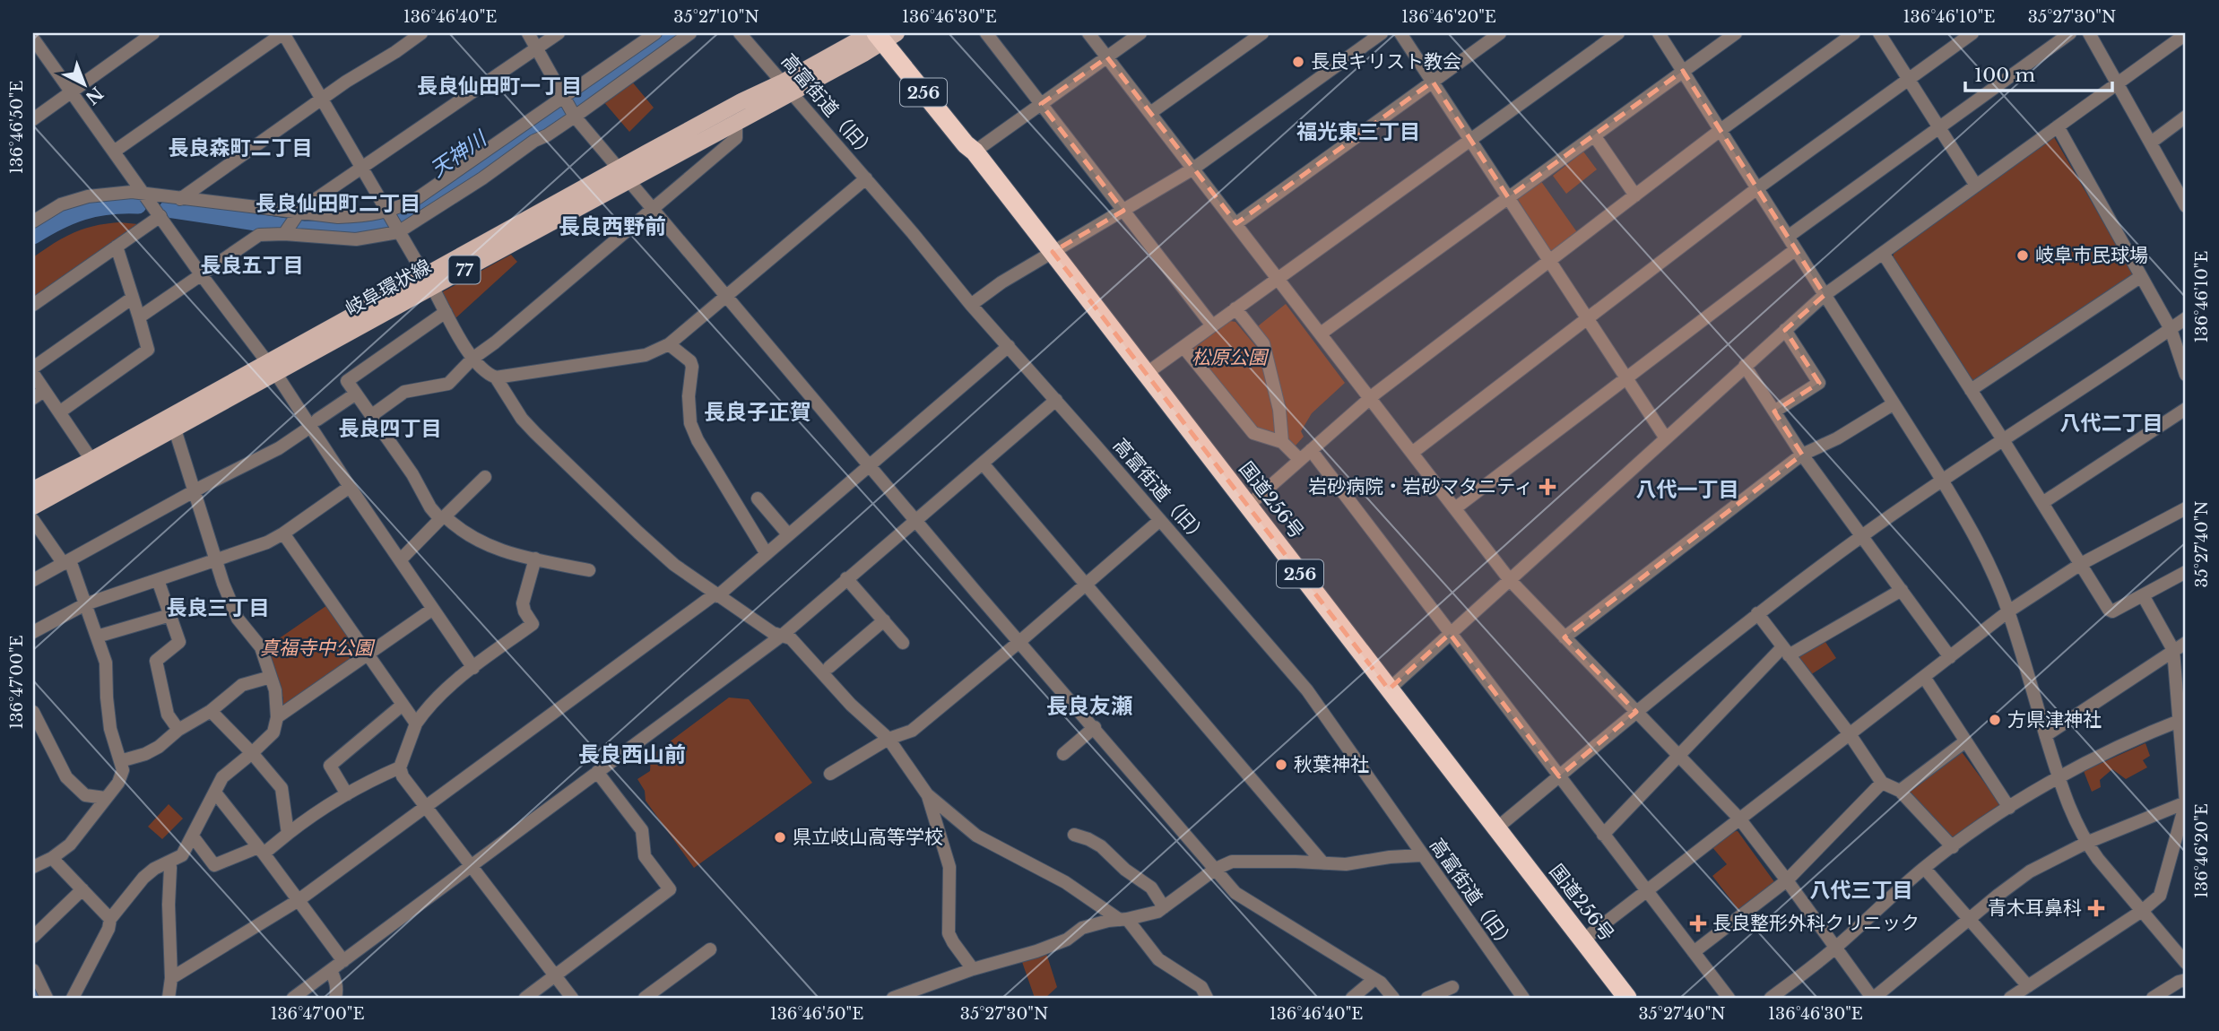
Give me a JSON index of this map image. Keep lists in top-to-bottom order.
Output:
{
  "streets": {
    "highway": ["256", "国道256号"],
    "main road": ["77", "岐阜環状線"],
    "street": ["高富街道（旧）"]
  },
  "crossings": [
    ["高富街道（旧）", "岐阜環状線"],
    ["岐阜環状線", "国道256号"]
  ],
  "districts": [
    "長良仙田町一丁目",
    "福光東三丁目",
    "長良森町二丁目",
    "長良仙田町二丁目",
    "長良西野前",
    "長良五丁目",
    "長良子正賀",
    "八代二丁目",
    "長良四丁目",
    "八代一丁目",
    "長良三丁目",
    "長良友瀬",
    "長良西山前",
    "八代三丁目"
  ],
  "water": ["天神川"],
  "parks": ["松原公園", "真福寺中公園"],
  "places": {
    "other": [
      "長良キリスト教会",
      "岐阜市民球場",
      "方県津神社",
      "秋葉神社",
      "県立岐山高等学校"
    ],
    "health": ["岩砂病院・岩砂マタニティ", "青木耳鼻科", "長良整形外科クリニック"]
  },
  "scale_bar": "100 m",
  "north": "bottom right",
  "coordinates": [
    "136°46'40\"E",
    "35°27'10\"N",
    "136°46'30\"E",
    "136°46'20\"E",
    "136°46'10\"E",
    "35°27'30\"N",
    "136°46'50\"E",
    "35°27'40\"N",
    "136°47'00\"E"
  ]
}
